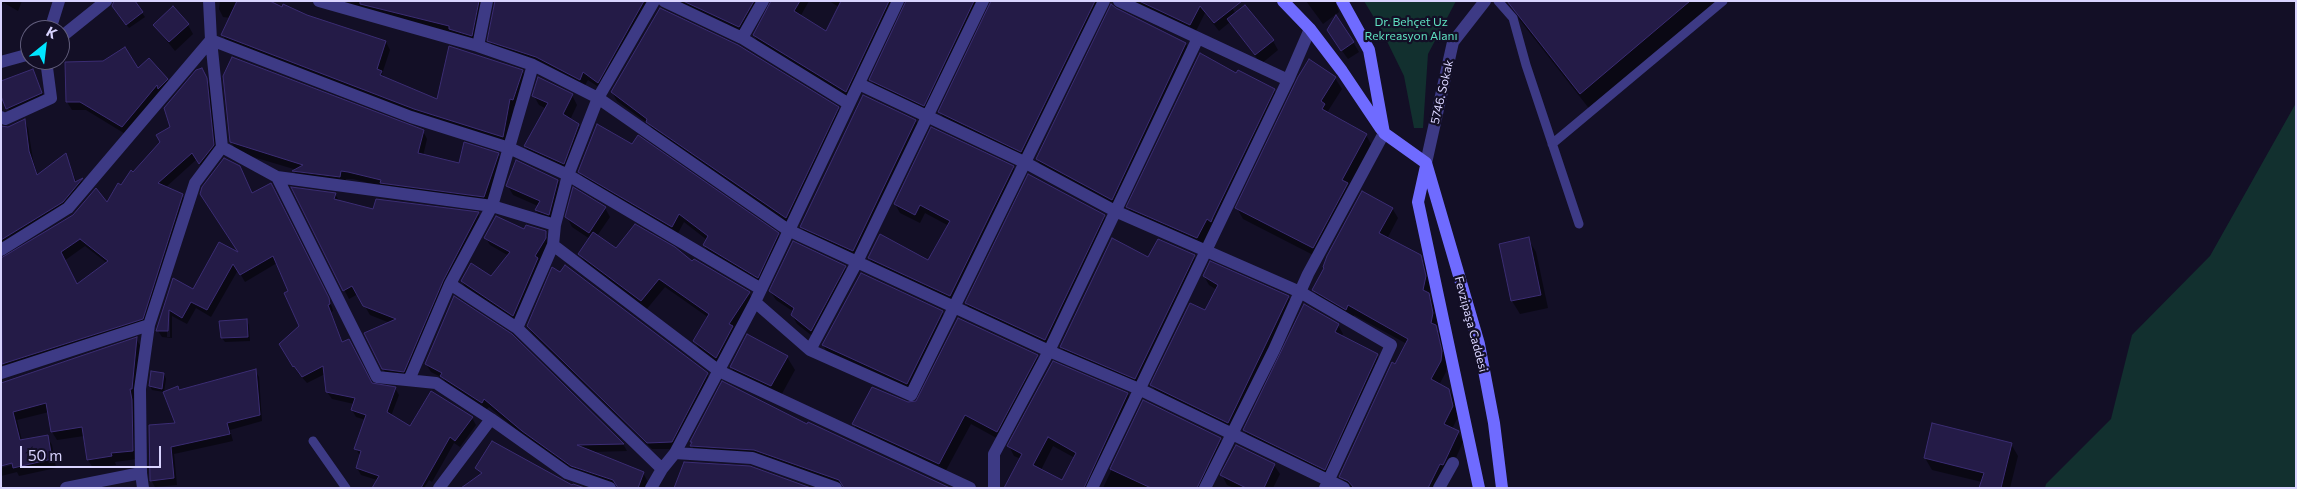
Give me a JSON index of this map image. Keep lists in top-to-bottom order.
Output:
{
  "streets": {
    "street": ["5746. Sokak", "Fevzipaşa Caddesi"]
  },
  "crossings": [
    ["5746. Sokak", "Fevzipaşa Caddesi"]
  ],
  "parks": ["Dr. Behçet Uz Rekreasyon Alanı"],
  "scale_bar": "50 m",
  "north": "top right"
}
